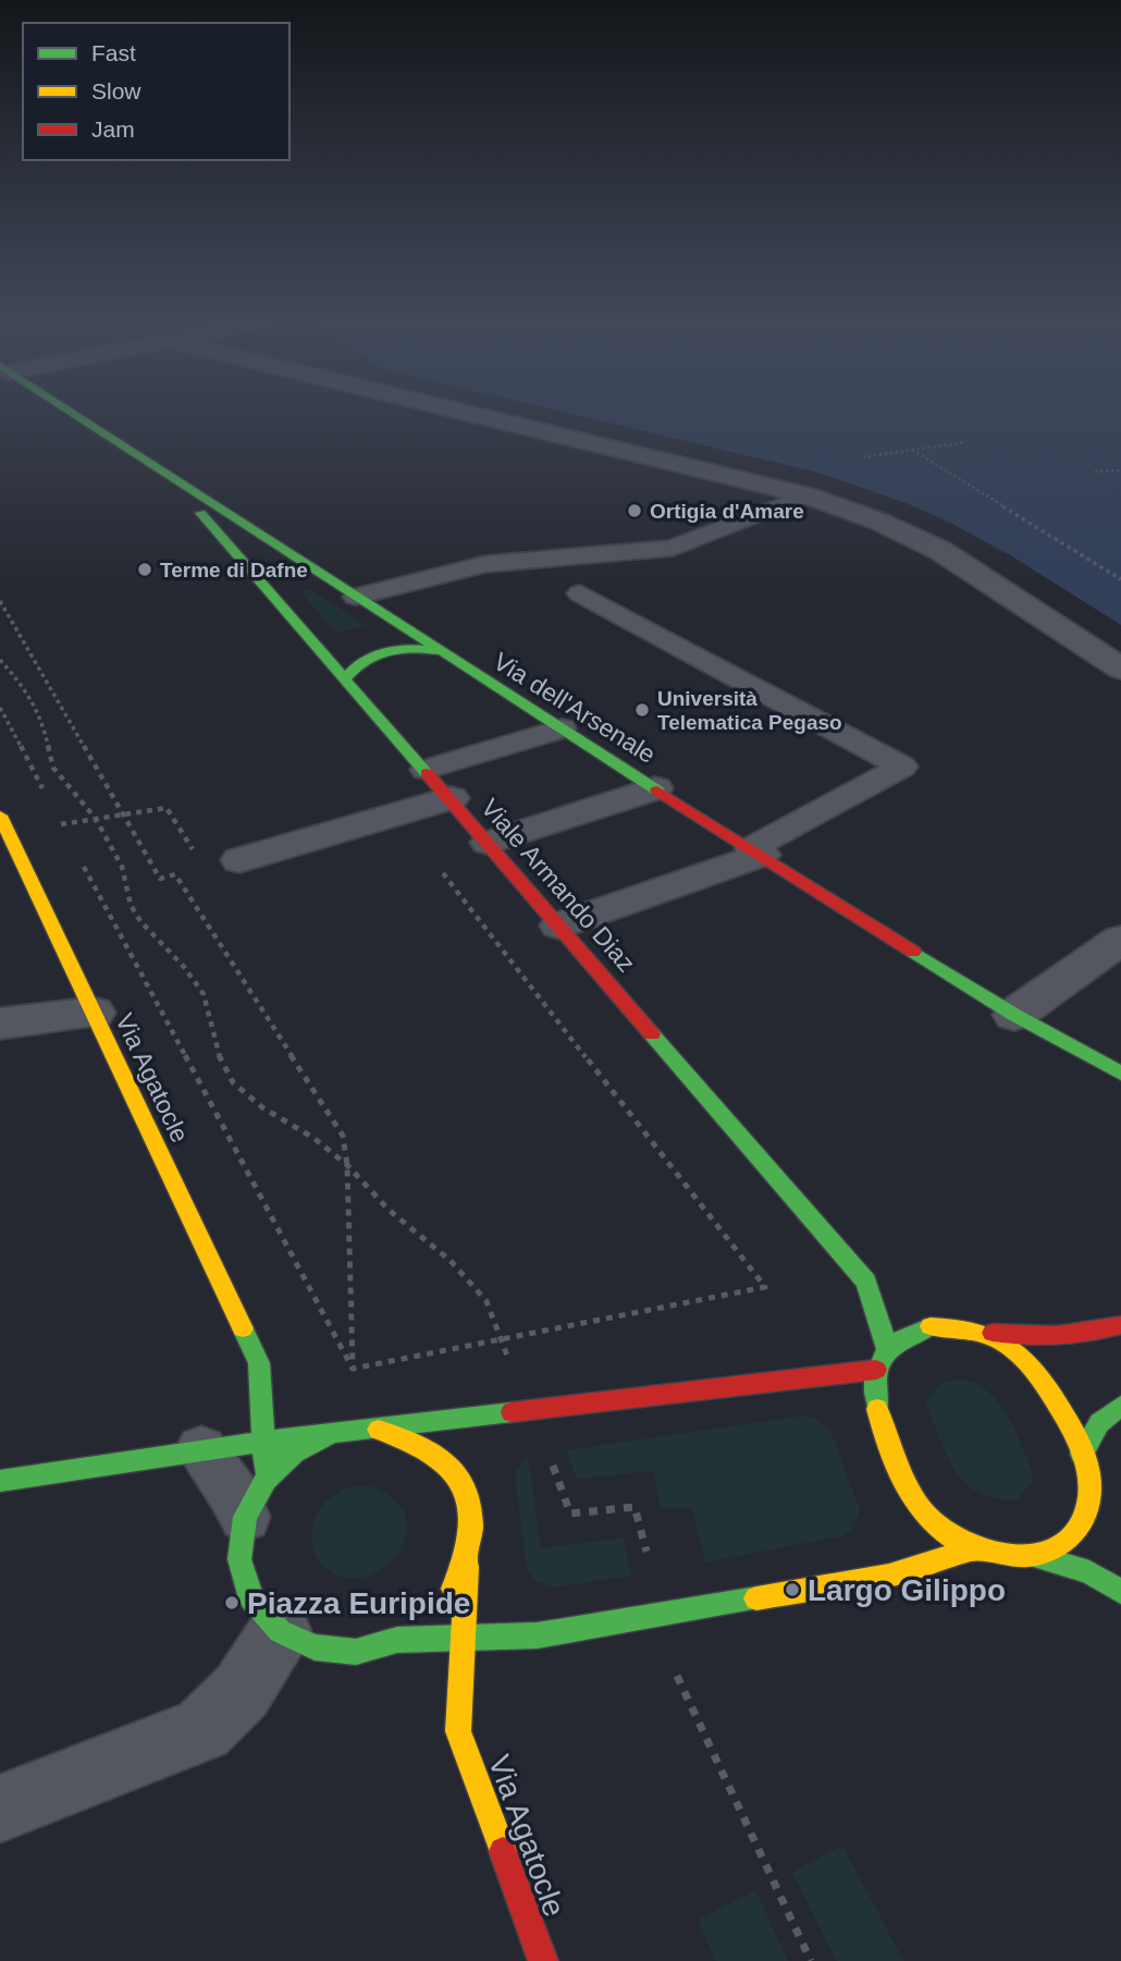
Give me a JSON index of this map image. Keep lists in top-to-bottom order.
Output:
{
  "streets": {
    "street": ["Via dell'Arsenale", "Viale Armando Diaz", "Via Agatocle"]
  },
  "crossings": [
    ["Via dell'Arsenale", "Viale Armando Diaz"]
  ],
  "places": [
    "Ortigia d'Amare",
    "Terme di Dafne",
    "Università Telematica Pegaso",
    "Largo Gilippo",
    "Piazza Euripide"
  ],
  "legend": ["Fast", "Slow", "Jam"]
}
